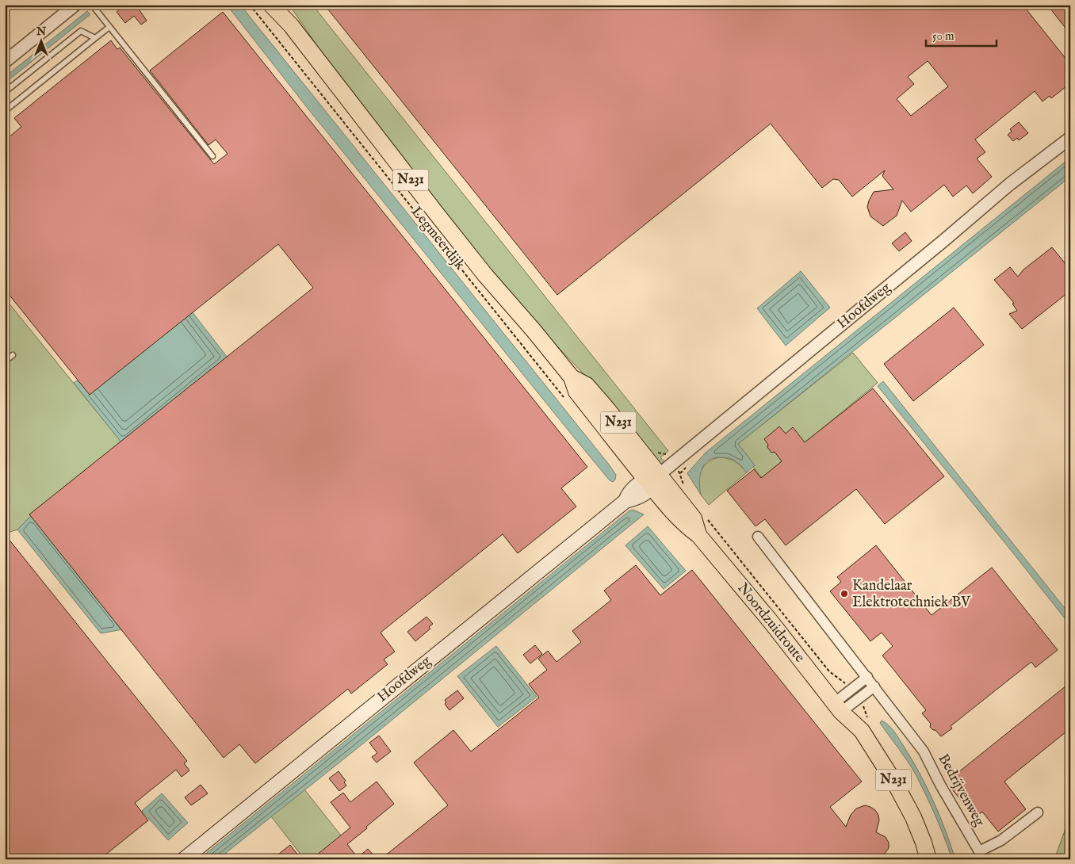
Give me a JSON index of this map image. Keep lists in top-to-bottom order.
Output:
{
  "streets": {
    "main road": [
      "N231",
      "Legmeerdijk",
      "Hoofdweg",
      "Noordzuidroute"
    ],
    "street": ["Bedrijvenweg"]
  },
  "crossings": [
    ["Legmeerdijk", "Hoofdweg"],
    ["Legmeerdijk", "Noordzuidroute"],
    ["Hoofdweg", "Noordzuidroute"]
  ],
  "places": ["Kandelaar Elektrotechniek BV"],
  "scale_bar": "50 m",
  "north": "top"
}
